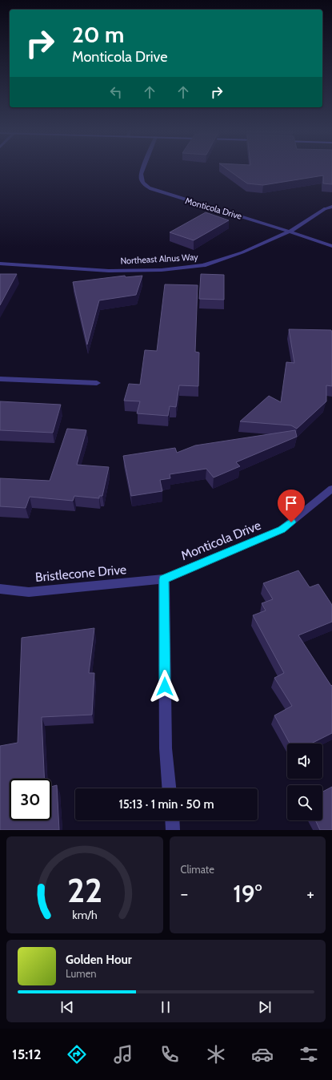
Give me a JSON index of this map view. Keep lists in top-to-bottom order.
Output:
{
  "streets": {
    "street": ["Monticola Drive", "Northeast Alnus Way", "Bristlecone Drive"]
  },
  "crossings": [
    ["Monticola Drive", "Northeast Alnus Way"],
    ["Monticola Drive", "Bristlecone Drive"]
  ],
  "page": {
    "turn": ["20 m", "Monticola Drive"],
    "limit": "30",
    "trip": "15:13 · 1 min · 50 m",
    "tile": "Climate",
    "heat": ["−", "19°", "+"],
    "song": ["Golden Hour", "Lumen"],
    "tabs": "15:12",
    "gauge": ["22", "km/h"]
  }
}
